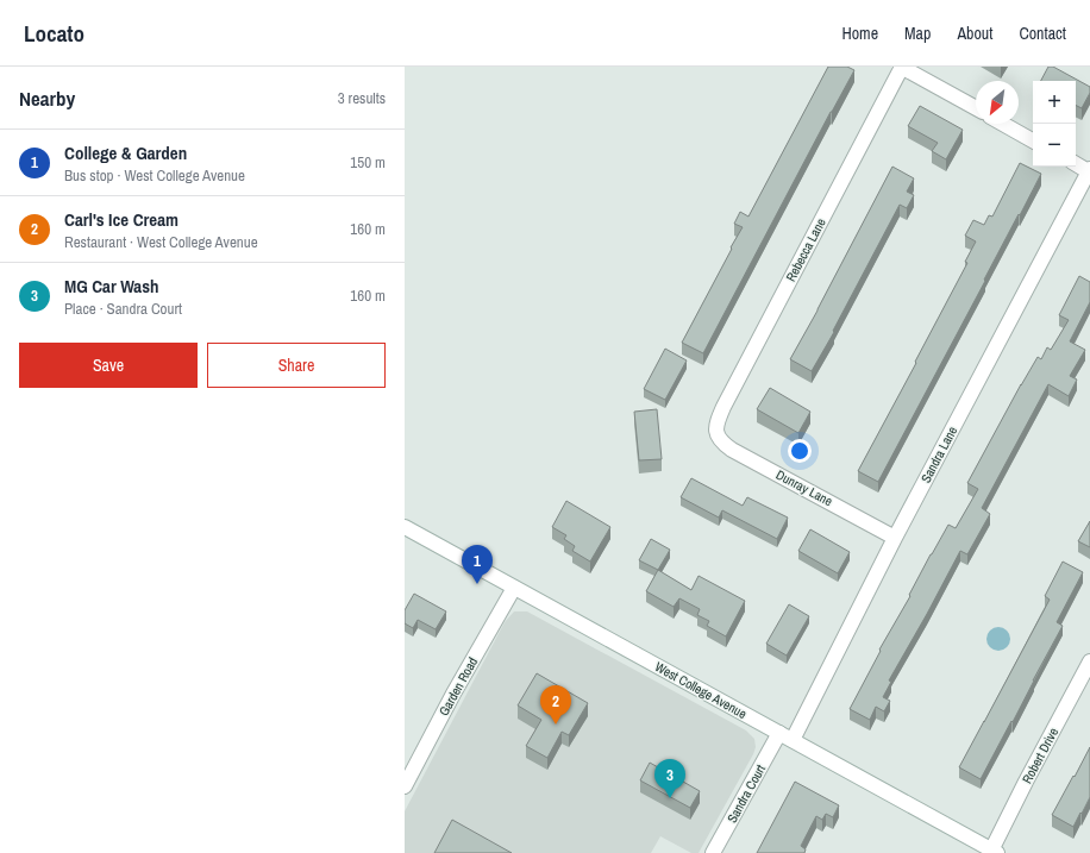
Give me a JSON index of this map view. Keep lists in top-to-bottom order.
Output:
{
  "streets": {
    "street": [
      "Rebecca Lane",
      "Sandra Lane",
      "Dunray Lane",
      "Garden Road",
      "West College Avenue",
      "Robert Drive",
      "Sandra Court"
    ]
  },
  "crossings": [
    ["Rebecca Lane", "Dunray Lane"],
    ["Sandra Lane", "Dunray Lane"],
    ["Sandra Lane", "West College Avenue"],
    ["Garden Road", "West College Avenue"],
    ["West College Avenue", "Robert Drive"],
    ["West College Avenue", "Sandra Court"]
  ],
  "north": "bottom left",
  "page": {
    "header": "Locato",
    "nav": [
      "Home",
      "Map",
      "About",
      "Contact"
    ],
    "heading": ["Nearby", "3 results"],
    "map_buttons": ["+", "−"],
    "list": [
      {
        "mark": "1",
        "name": "College & Garden",
        "note": "Bus stop · West College Avenue",
        "value": "150 m"
      },
      {
        "mark": "2",
        "name": "Carl's Ice Cream",
        "note": "Restaurant · West College Avenue",
        "value": "160 m"
      },
      {
        "mark": "3",
        "name": "MG Car Wash",
        "note": "Place · Sandra Court",
        "value": "160 m"
      }
    ],
    "buttons": ["Save", "Share"],
    "pins": ["1", "2", "3"]
  }
}
